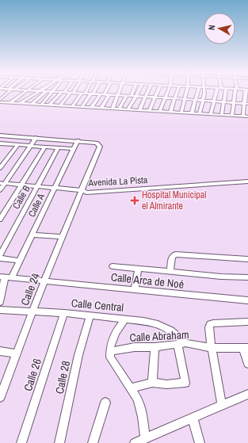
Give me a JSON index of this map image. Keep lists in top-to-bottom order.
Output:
{
  "streets": {
    "main road": ["Avenida La Pista"],
    "street": [
      "Calle B",
      "Calle A",
      "Calle Arca de Noé",
      "Calle 24",
      "Calle Central",
      "Calle Abraham",
      "Calle 26",
      "Calle 28"
    ]
  },
  "crossings": [
    ["Avenida La Pista", "Calle A"],
    ["Avenida La Pista", "Calle 24"],
    ["Calle A", "Calle Arca de Noé"],
    ["Calle Arca de Noé", "Calle 24"],
    ["Calle 24", "Calle Central"],
    ["Calle Central", "Calle Abraham"],
    ["Calle Central", "Calle 26"],
    ["Calle Central", "Calle 28"]
  ],
  "places": {
    "health": ["Hospital Municipal el Almirante"]
  },
  "north": "left"
}
